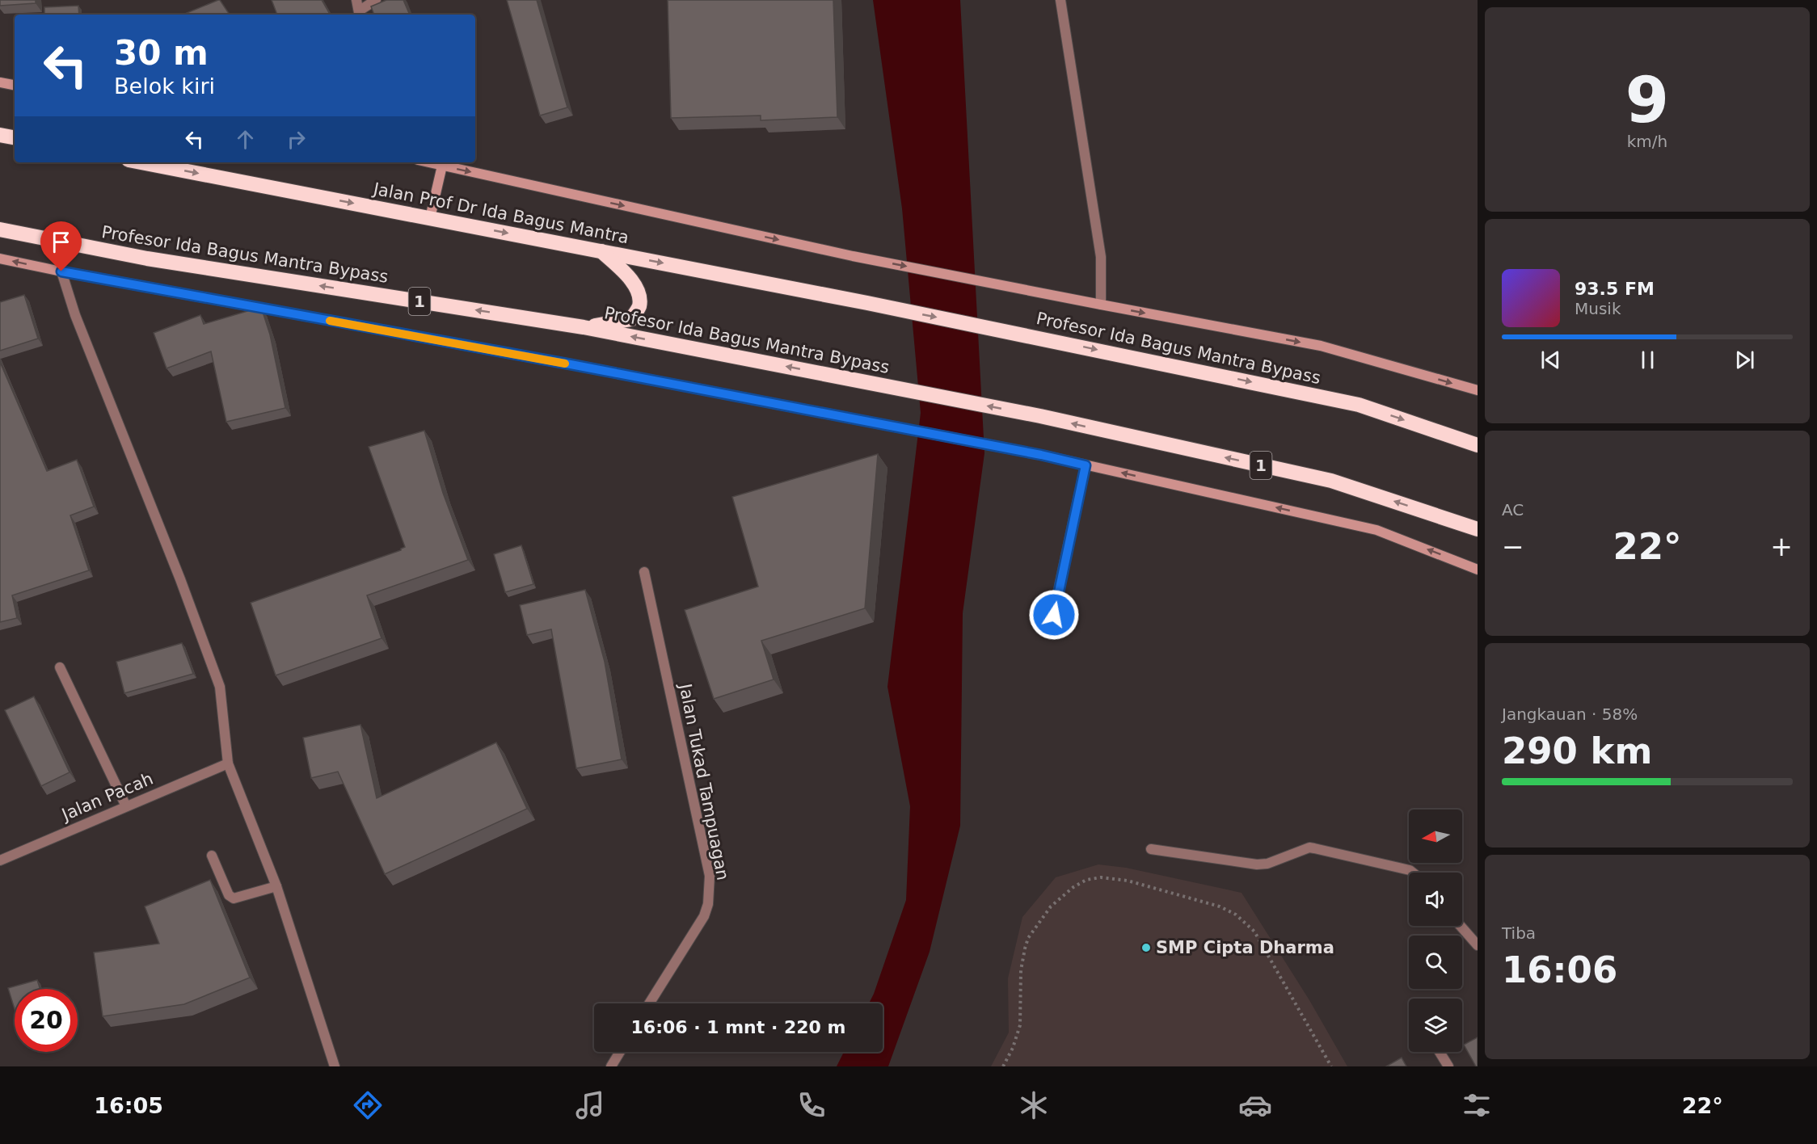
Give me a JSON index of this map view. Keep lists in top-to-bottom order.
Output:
{
  "streets": {
    "highway": ["Jalan Prof Dr Ida Bagus Mantra", "Profesor Ida Bagus Mantra Bypass", "1"],
    "street": ["Jalan Tukad Tampuagan", "Jalan Pacah"]
  },
  "crossings": [
    ["Jalan Prof Dr Ida Bagus Mantra", "Profesor Ida Bagus Mantra Bypass"]
  ],
  "one_way": ["Jalan Prof Dr Ida Bagus Mantra"],
  "places": ["SMP Cipta Dharma"],
  "north": "left",
  "page": {
    "tile": [
      ["9", "km/h"],
      "AC",
      ["Jangkauan · 58%", "290 km"],
      ["Tiba", "16:06"]
    ],
    "turn": ["30 m", "Belok kiri"],
    "song": ["93.5 FM", "Musik"],
    "heat": ["−", "22°", "+"],
    "limit": "20",
    "trip": "16:06 · 1 mnt · 220 m",
    "tabs": ["16:05", "22°"]
  }
}
